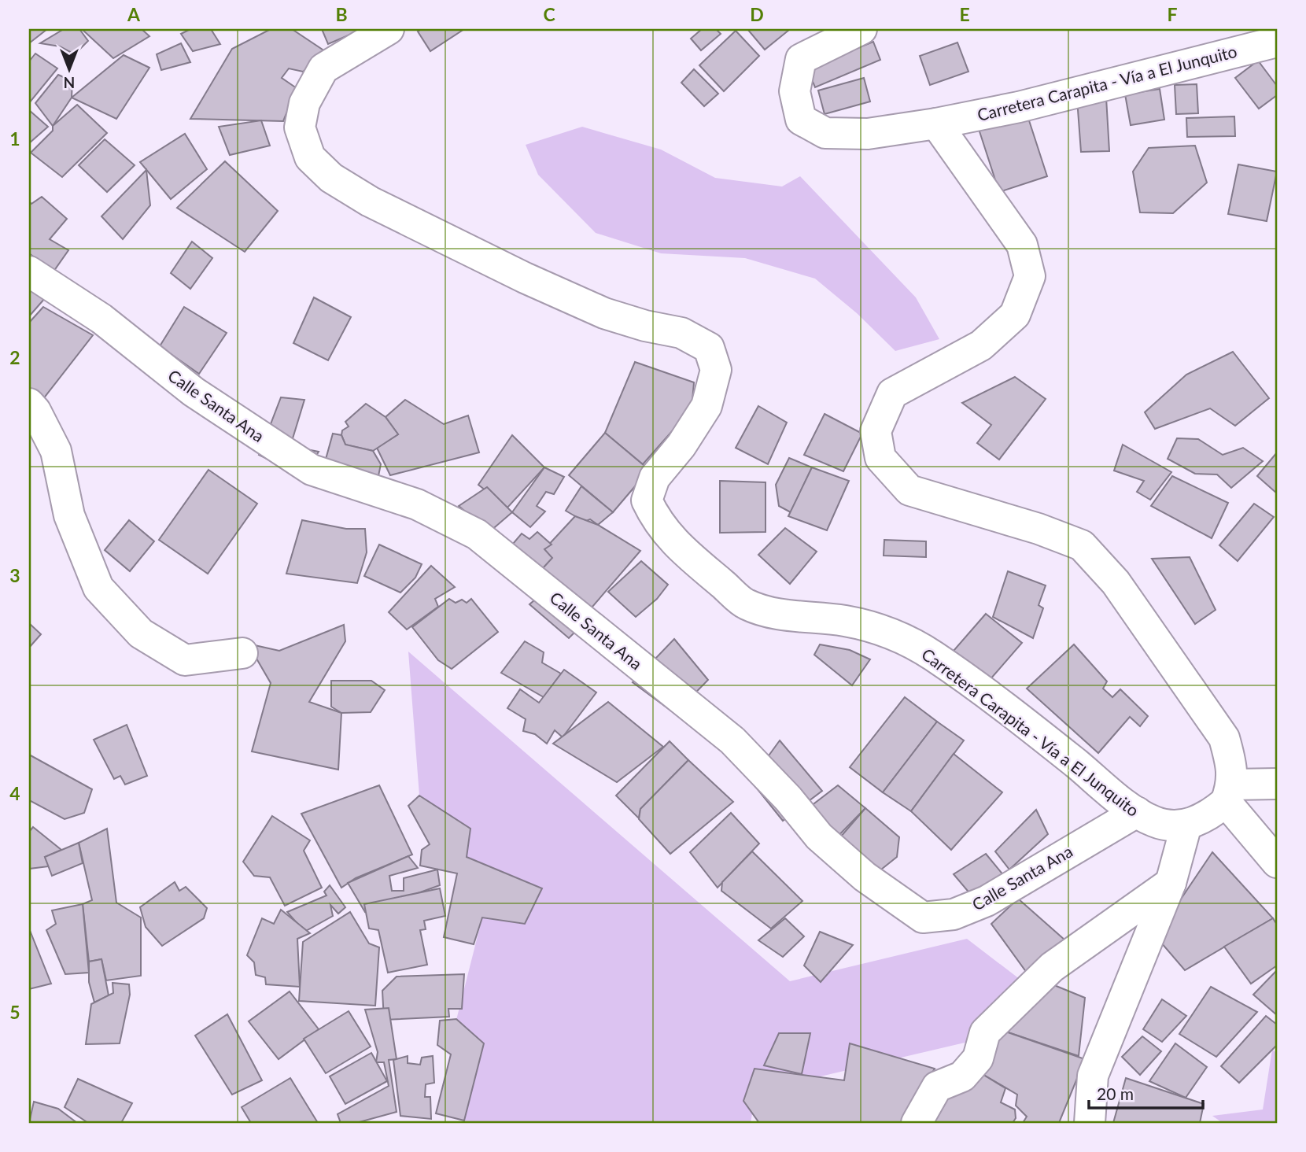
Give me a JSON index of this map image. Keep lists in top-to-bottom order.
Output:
{
  "streets": {
    "street": ["Carretera Carapita - Vía a El Junquito", "Calle Santa Ana"]
  },
  "crossings": [
    ["Carretera Carapita - Vía a El Junquito", "Calle Santa Ana"]
  ],
  "scale_bar": "20 m",
  "north": "bottom",
  "grid": {
    "columns": [
      "A",
      "B",
      "C",
      "D",
      "E",
      "F"
    ],
    "rows": [
      "1",
      "2",
      "3",
      "4",
      "5"
    ]
  }
}
